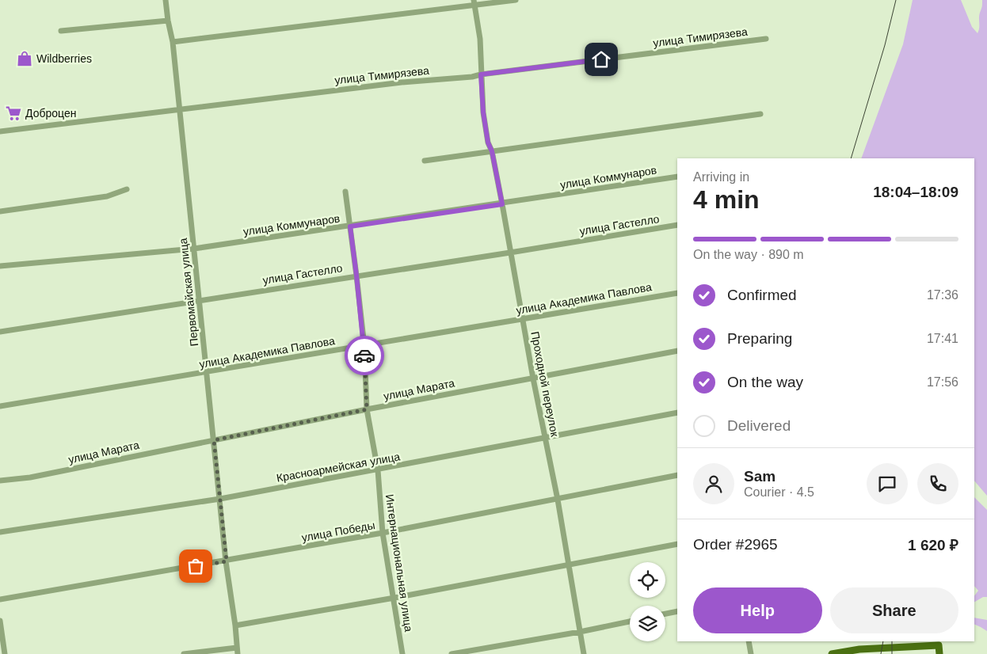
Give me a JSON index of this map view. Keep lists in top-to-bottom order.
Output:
{
  "streets": {
    "street": [
      "улица Тимирязева",
      "улица Коммунаров",
      "улица Гастелло",
      "Первомайская улица",
      "улица Академика Павлова",
      "Проходной переулок",
      "улица Марата",
      "Красноармейская улица",
      "улица Победы",
      "Интернациональная улица"
    ]
  },
  "crossings": [
    ["улица Тимирязева", "Первомайская улица"],
    ["улица Тимирязева", "Проходной переулок"],
    ["улица Коммунаров", "Первомайская улица"],
    ["улица Коммунаров", "Проходной переулок"],
    ["улица Коммунаров", "Интернациональная улица"],
    ["улица Гастелло", "Первомайская улица"],
    ["улица Гастелло", "Проходной переулок"],
    ["улица Гастелло", "Интернациональная улица"],
    ["Первомайская улица", "улица Академика Павлова"],
    ["Первомайская улица", "улица Марата"],
    ["Первомайская улица", "Красноармейская улица"],
    ["Первомайская улица", "улица Победы"],
    ["улица Академика Павлова", "Проходной переулок"],
    ["улица Академика Павлова", "Интернациональная улица"],
    ["Проходной переулок", "улица Марата"],
    ["Проходной переулок", "Красноармейская улица"],
    ["Проходной переулок", "улица Победы"],
    ["улица Марата", "Интернациональная улица"],
    ["Красноармейская улица", "Интернациональная улица"],
    ["улица Победы", "Интернациональная улица"]
  ],
  "places": {
    "shop": ["Wildberries"],
    "supermarket": ["Доброцен"]
  },
  "page": {
    "heading": ["4 min", "Arriving in", "18:04–18:09"],
    "panel": [
      "Sam",
      "Courier · 4.5",
      "Order #2965",
      "1 620 ₽"
    ],
    "bar": "On the way · 890 m",
    "list": [
      ["Confirmed", "17:36"],
      ["Preparing", "17:41"],
      ["On the way", "17:56"],
      "Delivered"
    ],
    "buttons": ["Help", "Share"]
  }
}
